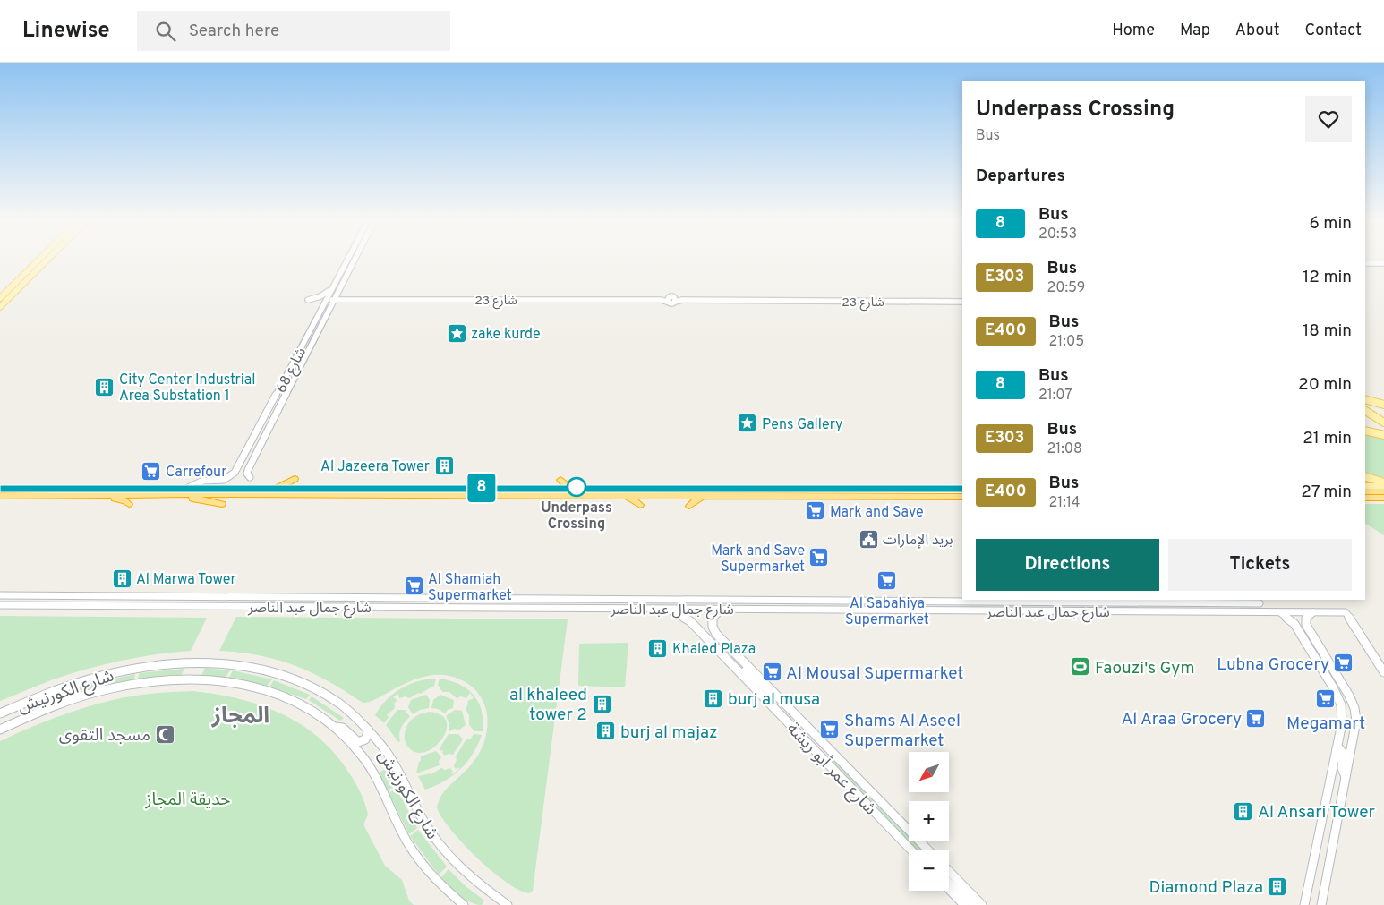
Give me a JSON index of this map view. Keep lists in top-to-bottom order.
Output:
{
  "streets": {
    "street": [
      "شارع 23",
      "شارع 68",
      "شارع جمال عبد الناصر",
      "شارع الكورنيش",
      "شارع عمر أبو ريشة"
    ]
  },
  "crossings": [
    ["شارع 23", "شارع 68"],
    ["شارع جمال عبد الناصر", "شارع عمر أبو ريشة"]
  ],
  "districts": ["المجاز"],
  "parks": ["حديقة المجاز"],
  "places": {
    "place": ["zake kurde", "Pens Gallery"],
    "building": [
      "City Center Industrial Area Substation 1",
      "Al Jazeera Tower",
      "Al Marwa Tower",
      "Khaled Plaza",
      "burj al musa",
      "al khaleed tower 2",
      "burj al majaz",
      "Al Ansari Tower",
      "Diamond Plaza"
    ],
    "supermarket": [
      "Carrefour",
      "Mark and Save",
      "Mark and Save Supermarket",
      "Al Sabahiya Supermarket",
      "Al Shamiah Supermarket",
      "Lubna Grocery",
      "Al Mousal Supermarket",
      "Megamart",
      "Al Araa Grocery",
      "Shams Al Aseel Supermarket"
    ],
    "other": ["Underpass Crossing"],
    "public building": ["بريد الإمارات"],
    "sports": ["Faouzi's Gym"],
    "mosque": ["مسجد التقوى"]
  },
  "lines": ["bus line 8"],
  "north": "bottom left",
  "page": {
    "header": "Linewise",
    "search": "Search here",
    "nav": [
      "Home",
      "Map",
      "About",
      "Contact"
    ],
    "on_map": "8",
    "heading": [
      ["Underpass Crossing", "Bus"],
      "Departures"
    ],
    "list": [
      {
        "mark": "8",
        "name": "Bus",
        "note": "20:53",
        "value": "6 min"
      },
      {
        "mark": "E303",
        "name": "Bus",
        "note": "20:59",
        "value": "12 min"
      },
      {
        "mark": "E400",
        "name": "Bus",
        "note": "21:05",
        "value": "18 min"
      },
      {
        "mark": "8",
        "name": "Bus",
        "note": "21:07",
        "value": "20 min"
      },
      {
        "mark": "E303",
        "name": "Bus",
        "note": "21:08",
        "value": "21 min"
      },
      {
        "mark": "E400",
        "name": "Bus",
        "note": "21:14",
        "value": "27 min"
      }
    ],
    "buttons": ["Directions", "Tickets"],
    "map_buttons": ["+", "−"]
  }
}
